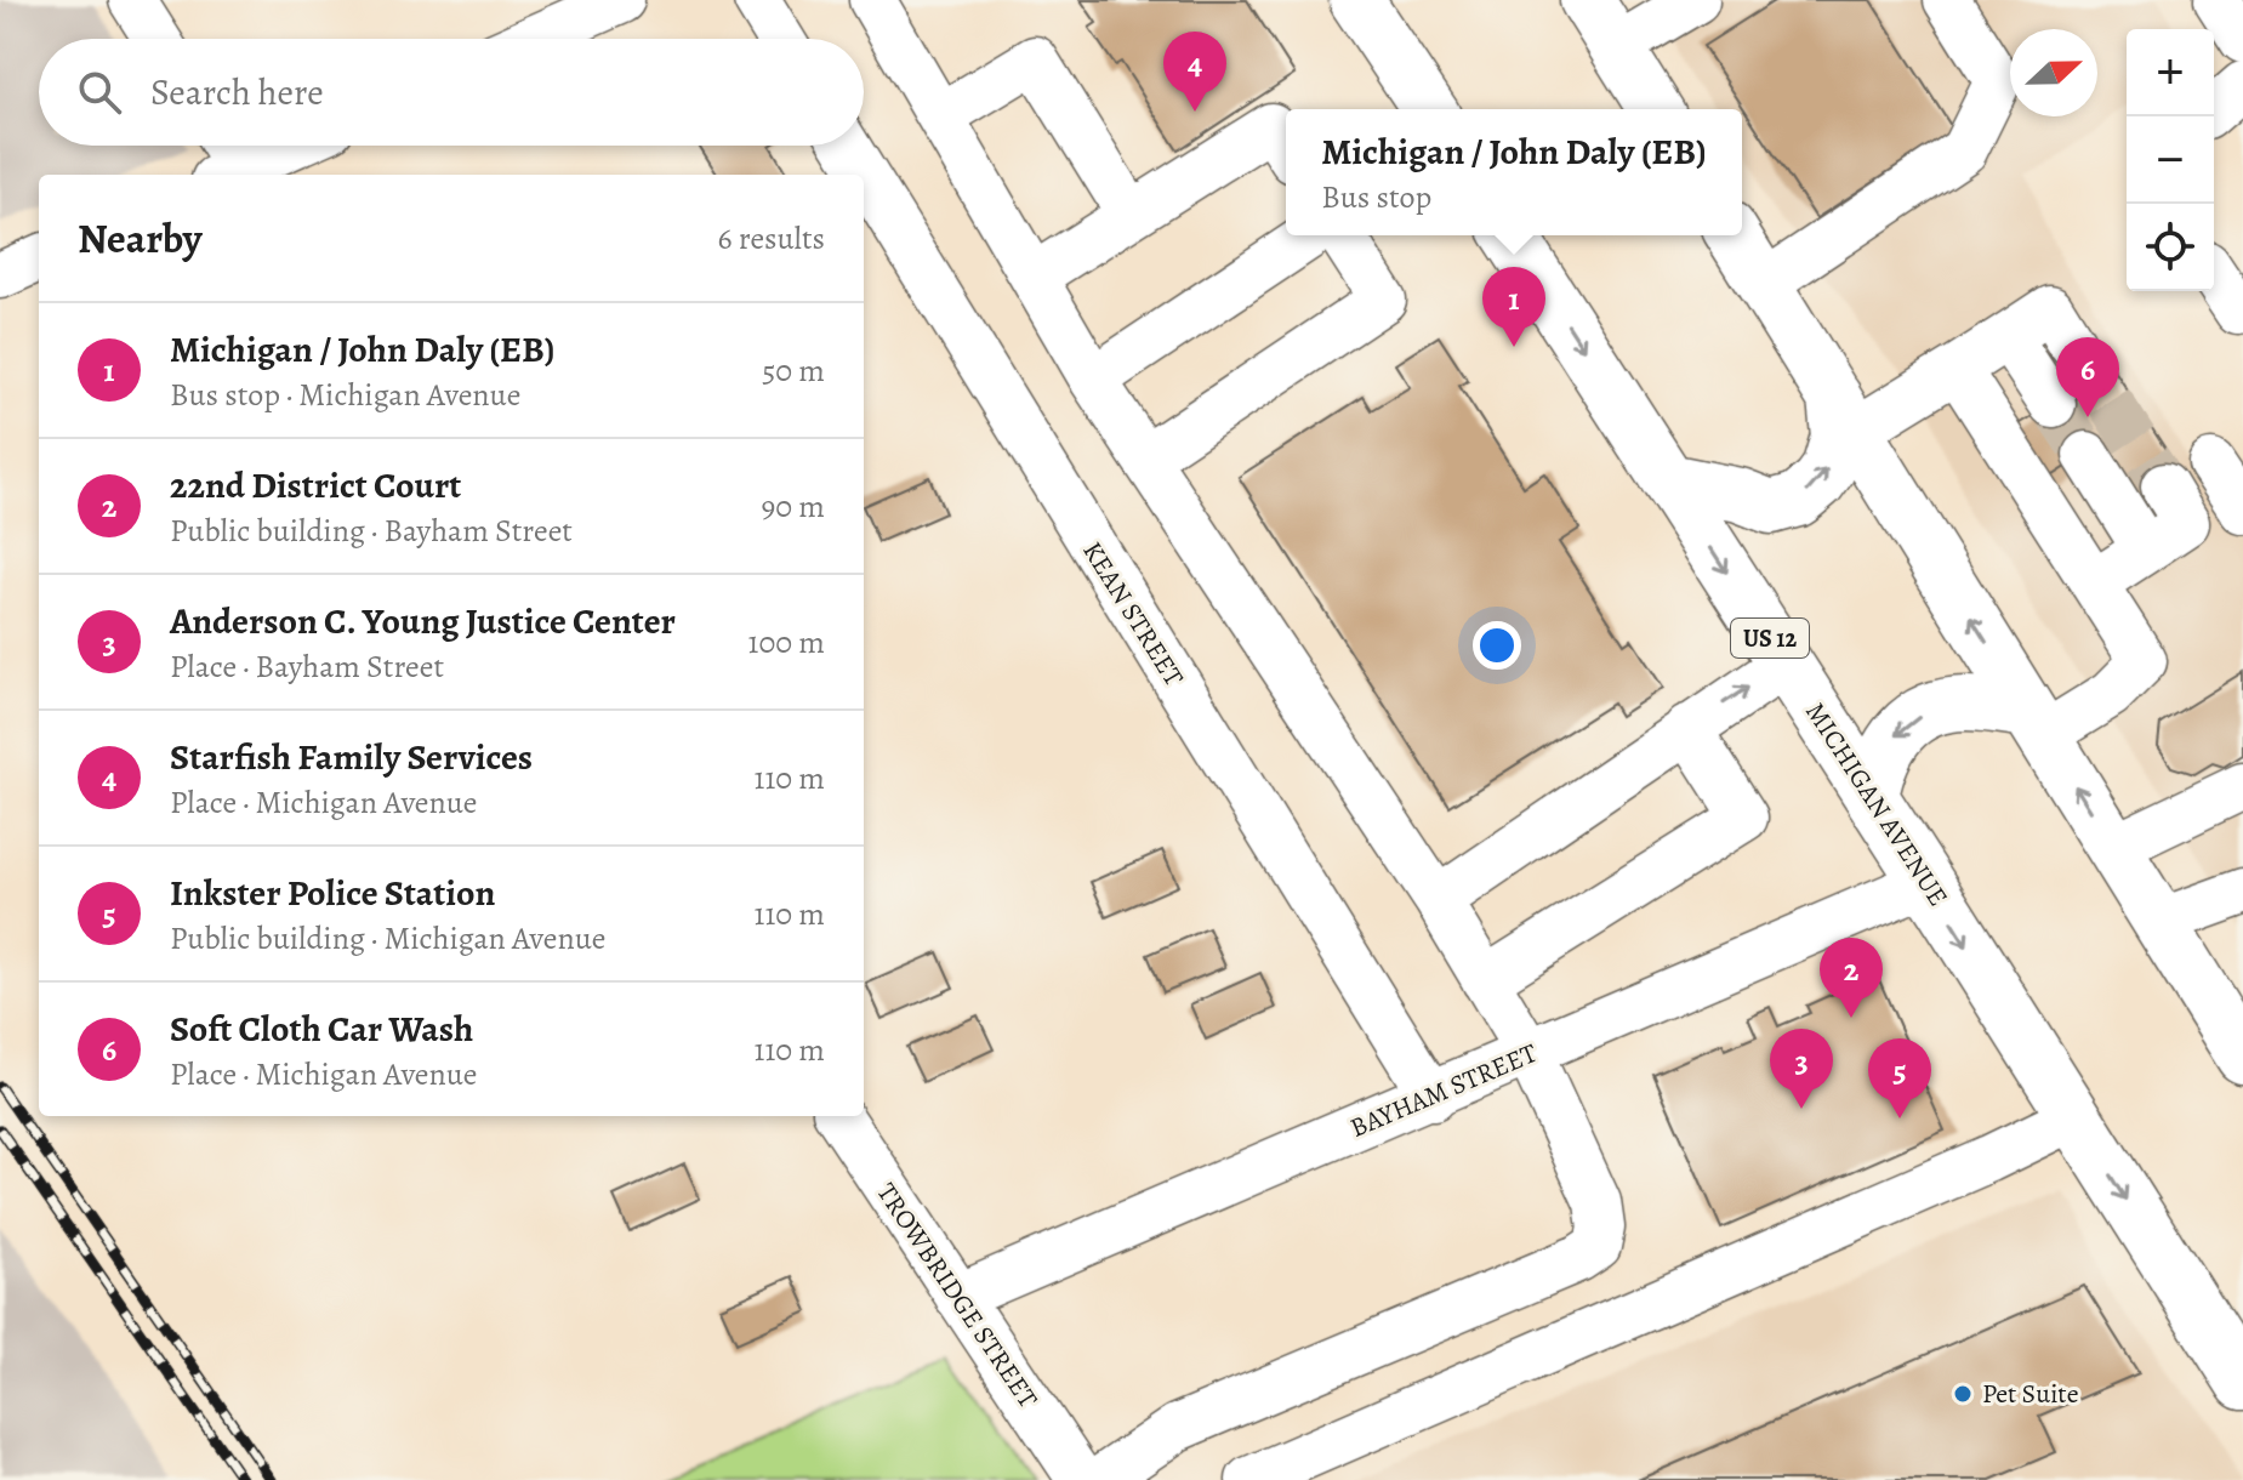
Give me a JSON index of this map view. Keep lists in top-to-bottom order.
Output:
{
  "streets": {
    "main road": ["US 12", "MICHIGAN AVENUE"],
    "street": ["KEAN STREET", "BAYHAM STREET", "TROWBRIDGE STREET"]
  },
  "crossings": [
    ["KEAN STREET", "BAYHAM STREET"],
    ["MICHIGAN AVENUE", "BAYHAM STREET"],
    ["BAYHAM STREET", "TROWBRIDGE STREET"]
  ],
  "places": ["Pet Suite"],
  "north": "right",
  "page": {
    "map_buttons": ["+", "−"],
    "pins": [
      "4",
      "1",
      "6",
      "2",
      "3",
      "5"
    ],
    "search": "Search here",
    "popup": ["Michigan / John Daly (EB)", "Bus stop"],
    "heading": ["Nearby", "6 results"],
    "list": [
      {
        "mark": "1",
        "name": "Michigan / John Daly (EB)",
        "note": "Bus stop · Michigan Avenue",
        "value": "50 m"
      },
      {
        "mark": "2",
        "name": "22nd District Court",
        "note": "Public building · Bayham Street",
        "value": "90 m"
      },
      {
        "mark": "3",
        "name": "Anderson C. Young Justice Center",
        "note": "Place · Bayham Street",
        "value": "100 m"
      },
      {
        "mark": "4",
        "name": "Starfish Family Services",
        "note": "Place · Michigan Avenue",
        "value": "110 m"
      },
      {
        "mark": "5",
        "name": "Inkster Police Station",
        "note": "Public building · Michigan Avenue",
        "value": "110 m"
      },
      {
        "mark": "6",
        "name": "Soft Cloth Car Wash",
        "note": "Place · Michigan Avenue",
        "value": "110 m"
      }
    ]
  }
}
